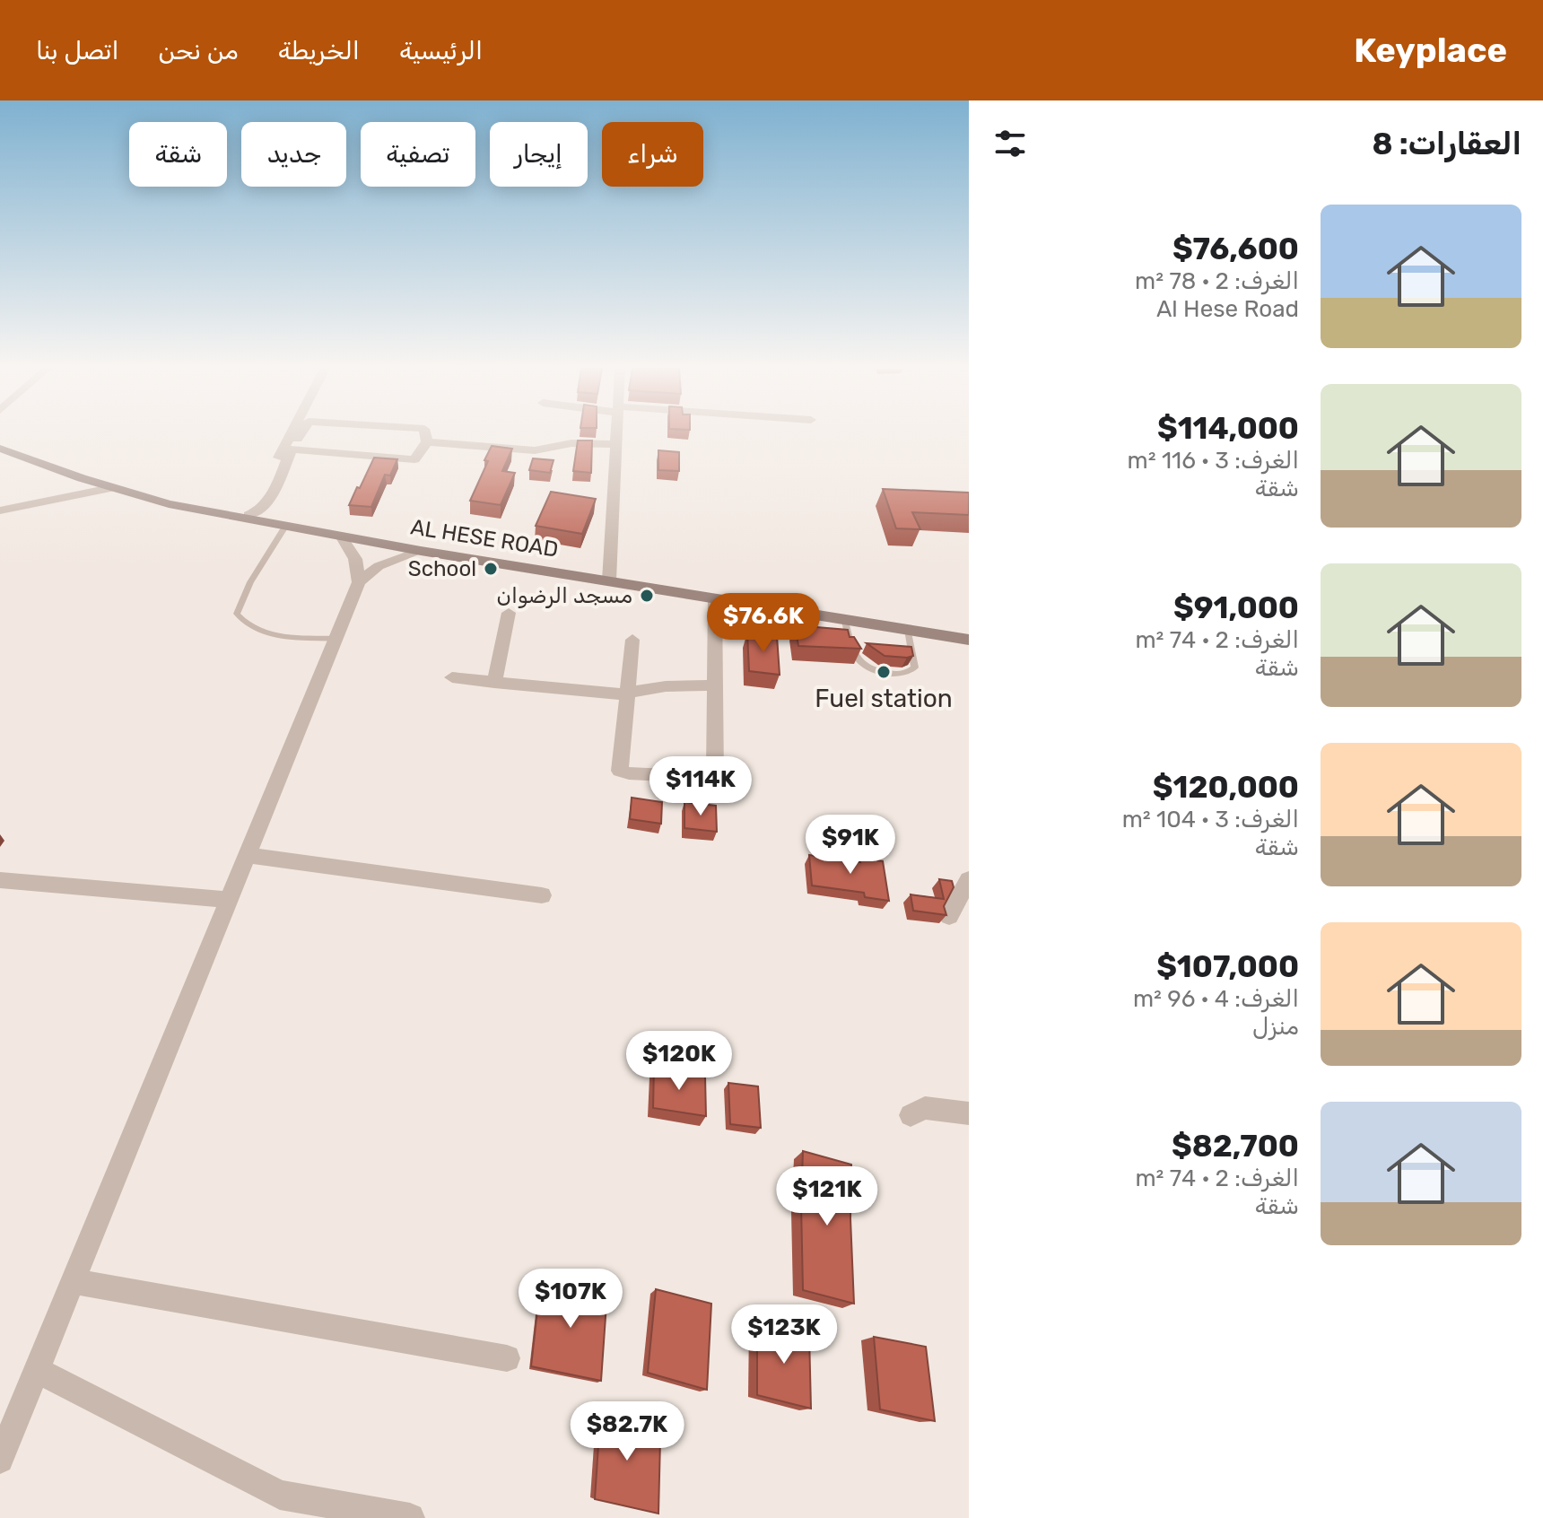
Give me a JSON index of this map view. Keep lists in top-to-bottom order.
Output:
{
  "streets": {
    "street": ["AL HESE ROAD"]
  },
  "places": ["School", "مسجد الرضوان", "Fuel station"],
  "page": {
    "header": "Keyplace",
    "nav": [
      "الرئيسية",
      "الخريطة",
      "من نحن",
      "اتصل بنا"
    ],
    "heading": "العقارات: 8",
    "chip": [
      "شراء",
      "إيجار",
      "تصفية",
      "جديد",
      "شقة"
    ],
    "list": [
      {
        "name": "$76,600",
        "note": "الغرف: 2 · 78 m² · Al Hese Road"
      },
      {
        "name": "$114,000",
        "note": "الغرف: 3 · 116 m² · شقة"
      },
      {
        "name": "$91,000",
        "note": "الغرف: 2 · 74 m² · شقة"
      },
      {
        "name": "$120,000",
        "note": "الغرف: 3 · 104 m² · شقة"
      },
      {
        "name": "$107,000",
        "note": "الغرف: 4 · 96 m² · منزل"
      },
      {
        "name": "$82,700",
        "note": "الغرف: 2 · 74 m² · شقة"
      }
    ],
    "price": [
      "$76.6K",
      "$114K",
      "$91K",
      "$120K",
      "$121K",
      "$107K",
      "$123K",
      "$82.7K"
    ]
  }
}
